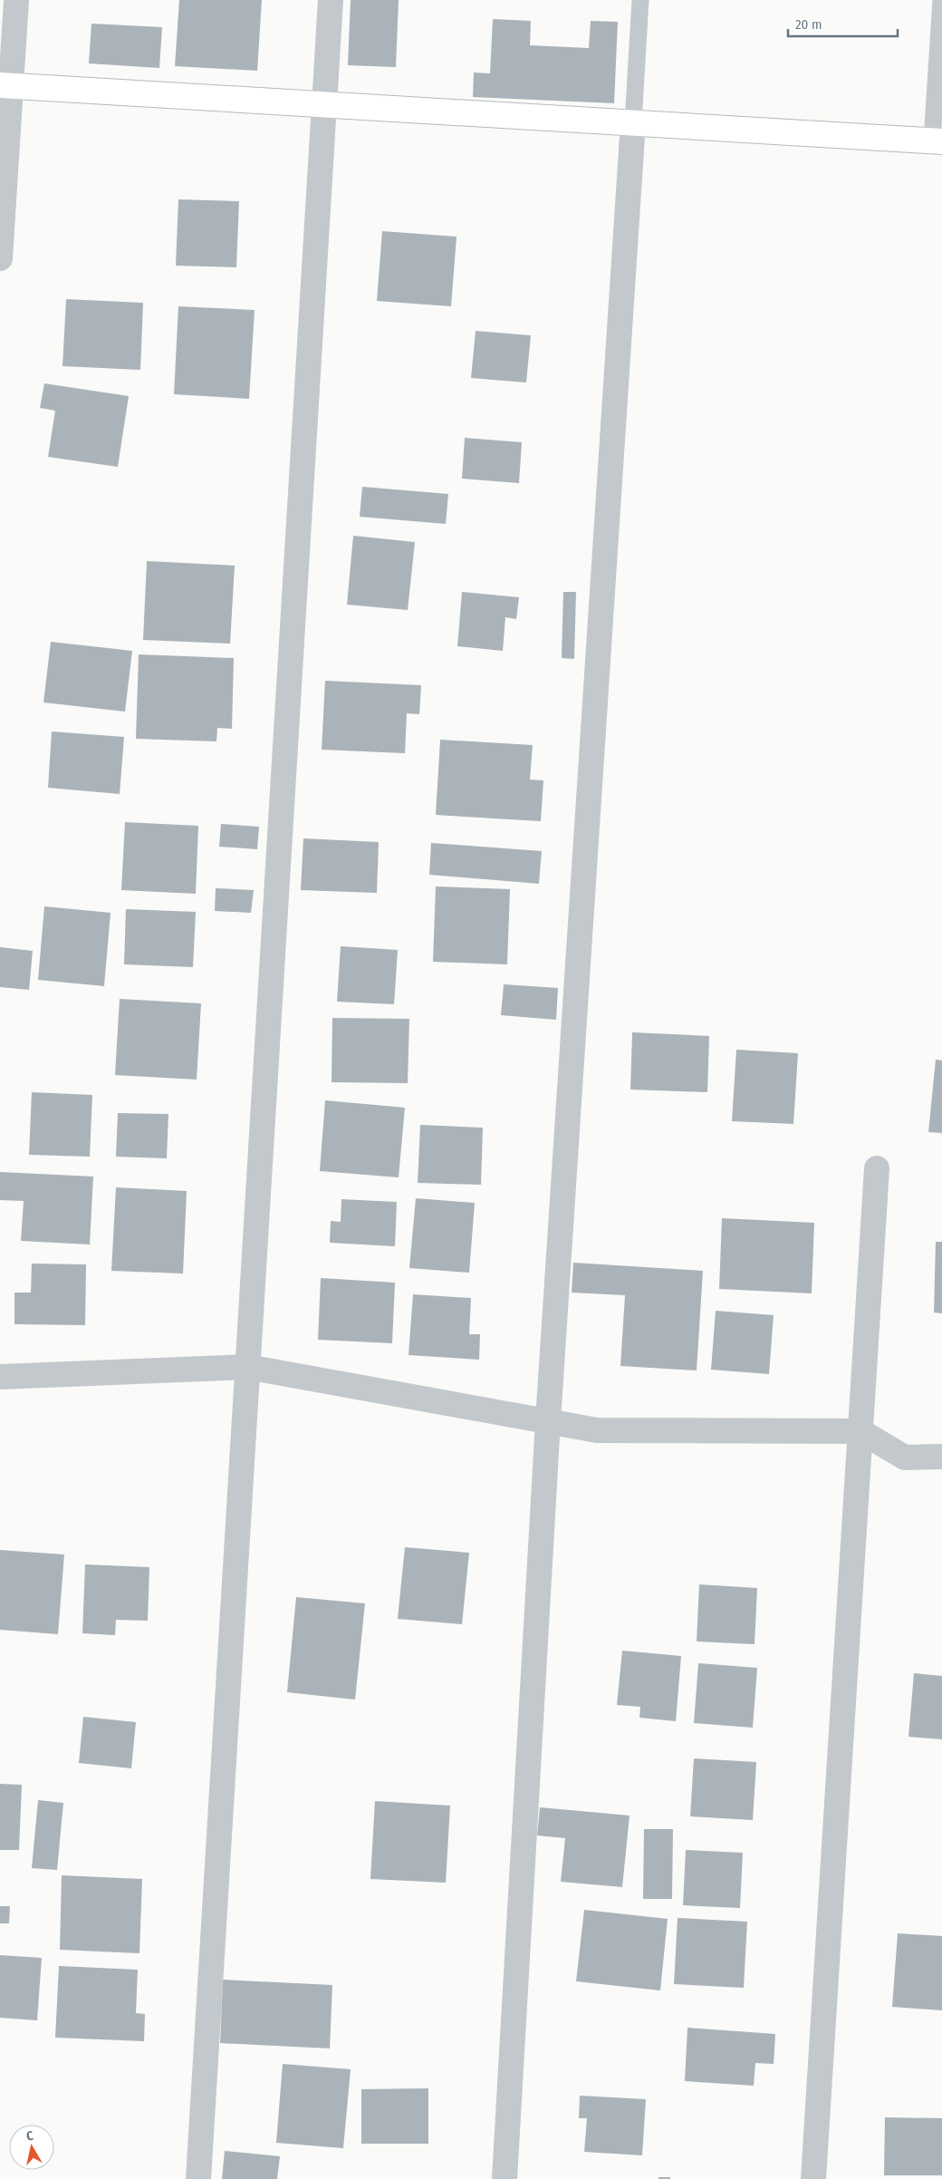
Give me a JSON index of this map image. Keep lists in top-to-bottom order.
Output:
{
  "scale_bar": "20 m",
  "north": "top"
}
